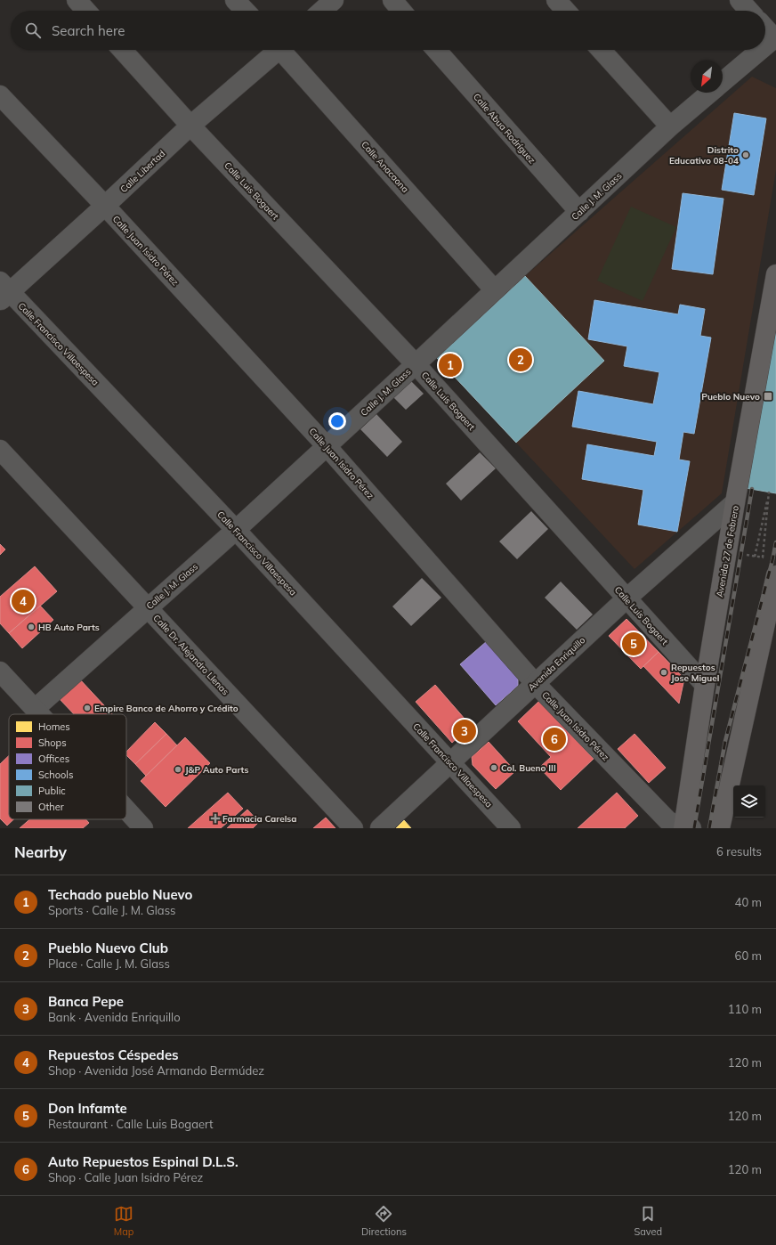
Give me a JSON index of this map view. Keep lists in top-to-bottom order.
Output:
{
  "streets": {
    "main road": ["Avenida 27 de Febrero"],
    "street": [
      "Calle Abua Rodríguez",
      "Calle Anacaona",
      "Calle Libertad",
      "Calle Luis Bogaert",
      "Calle J. M. Glass",
      "Calle Juan Isidro Pérez",
      "Calle Francisco Villaespesa",
      "Calle Dr. Alejandro Llenas",
      "Avenida Enriquillo"
    ]
  },
  "crossings": [
    ["Calle Abua Rodríguez", "Calle J. M. Glass"],
    ["Calle Anacaona", "Calle J. M. Glass"],
    ["Calle Libertad", "Calle Luis Bogaert"],
    ["Calle Libertad", "Calle Juan Isidro Pérez"],
    ["Calle Libertad", "Calle Francisco Villaespesa"],
    ["Calle Luis Bogaert", "Calle J. M. Glass"],
    ["Calle Luis Bogaert", "Avenida 27 de Febrero"],
    ["Calle Luis Bogaert", "Avenida Enriquillo"],
    ["Calle J. M. Glass", "Calle Juan Isidro Pérez"],
    ["Calle J. M. Glass", "Calle Francisco Villaespesa"],
    ["Calle J. M. Glass", "Calle Dr. Alejandro Llenas"],
    ["Calle Juan Isidro Pérez", "Avenida 27 de Febrero"],
    ["Calle Juan Isidro Pérez", "Avenida Enriquillo"],
    ["Calle Francisco Villaespesa", "Avenida Enriquillo"],
    ["Avenida 27 de Febrero", "Avenida Enriquillo"]
  ],
  "places": {
    "other": [
      "Distrito Educativo 08-04",
      "HB Auto Parts",
      "Repuestos Jose Miguel",
      "Empire Banco de Ahorro y Crédito",
      "Col. Bueno III",
      "J&P Auto Parts"
    ],
    "transit": ["Pueblo Nuevo"],
    "health": ["Farmacia Carelsa"]
  },
  "legend": [
    "Homes",
    "Shops",
    "Offices",
    "Schools",
    "Public",
    "Other"
  ],
  "north": "bottom left",
  "page": {
    "search": "Search here",
    "pins": [
      "2",
      "1",
      "4",
      "5",
      "3",
      "6"
    ],
    "heading": ["Nearby", "6 results"],
    "list": [
      {
        "mark": "1",
        "name": "Techado pueblo Nuevo",
        "note": "Sports · Calle J. M. Glass",
        "value": "40 m"
      },
      {
        "mark": "2",
        "name": "Pueblo Nuevo Club",
        "note": "Place · Calle J. M. Glass",
        "value": "60 m"
      },
      {
        "mark": "3",
        "name": "Banca Pepe",
        "note": "Bank · Avenida Enriquillo",
        "value": "110 m"
      },
      {
        "mark": "4",
        "name": "Repuestos Céspedes",
        "note": "Shop · Avenida José Armando Bermúdez",
        "value": "120 m"
      },
      {
        "mark": "5",
        "name": "Don Infamte",
        "note": "Restaurant · Calle Luis Bogaert",
        "value": "120 m"
      },
      {
        "mark": "6",
        "name": "Auto Repuestos Espinal D.L.S.",
        "note": "Shop · Calle Juan Isidro Pérez",
        "value": "120 m"
      }
    ],
    "nav": ["Map", "Directions", "Saved"]
  }
}
